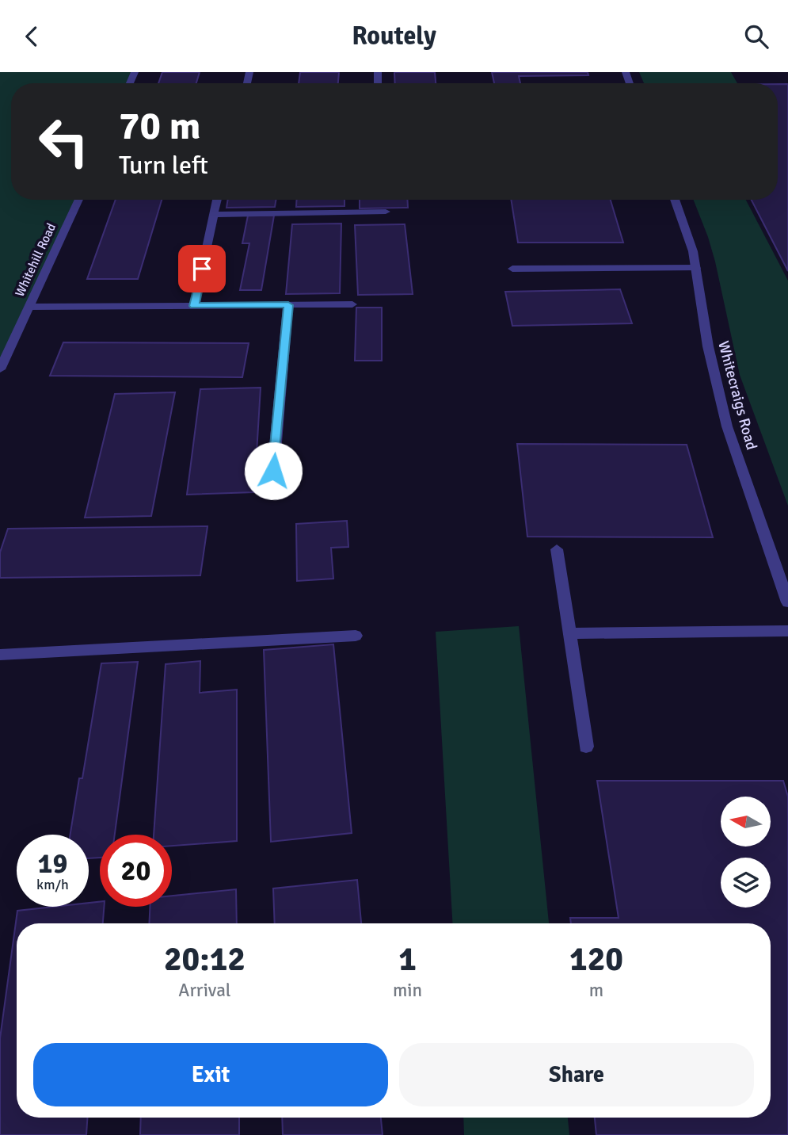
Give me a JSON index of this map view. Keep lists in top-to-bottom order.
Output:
{
  "streets": {
    "street": ["Whitehill Road", "Whitecraigs Road"]
  },
  "north": "left",
  "page": {
    "header": "Routely",
    "turn": ["70 m", "Turn left"],
    "speed": "19 km/h",
    "limit": "20",
    "eta": [
      "20:12",
      "Arrival",
      "1",
      "min",
      "120",
      "m"
    ],
    "buttons": ["Exit", "Share"]
  }
}
